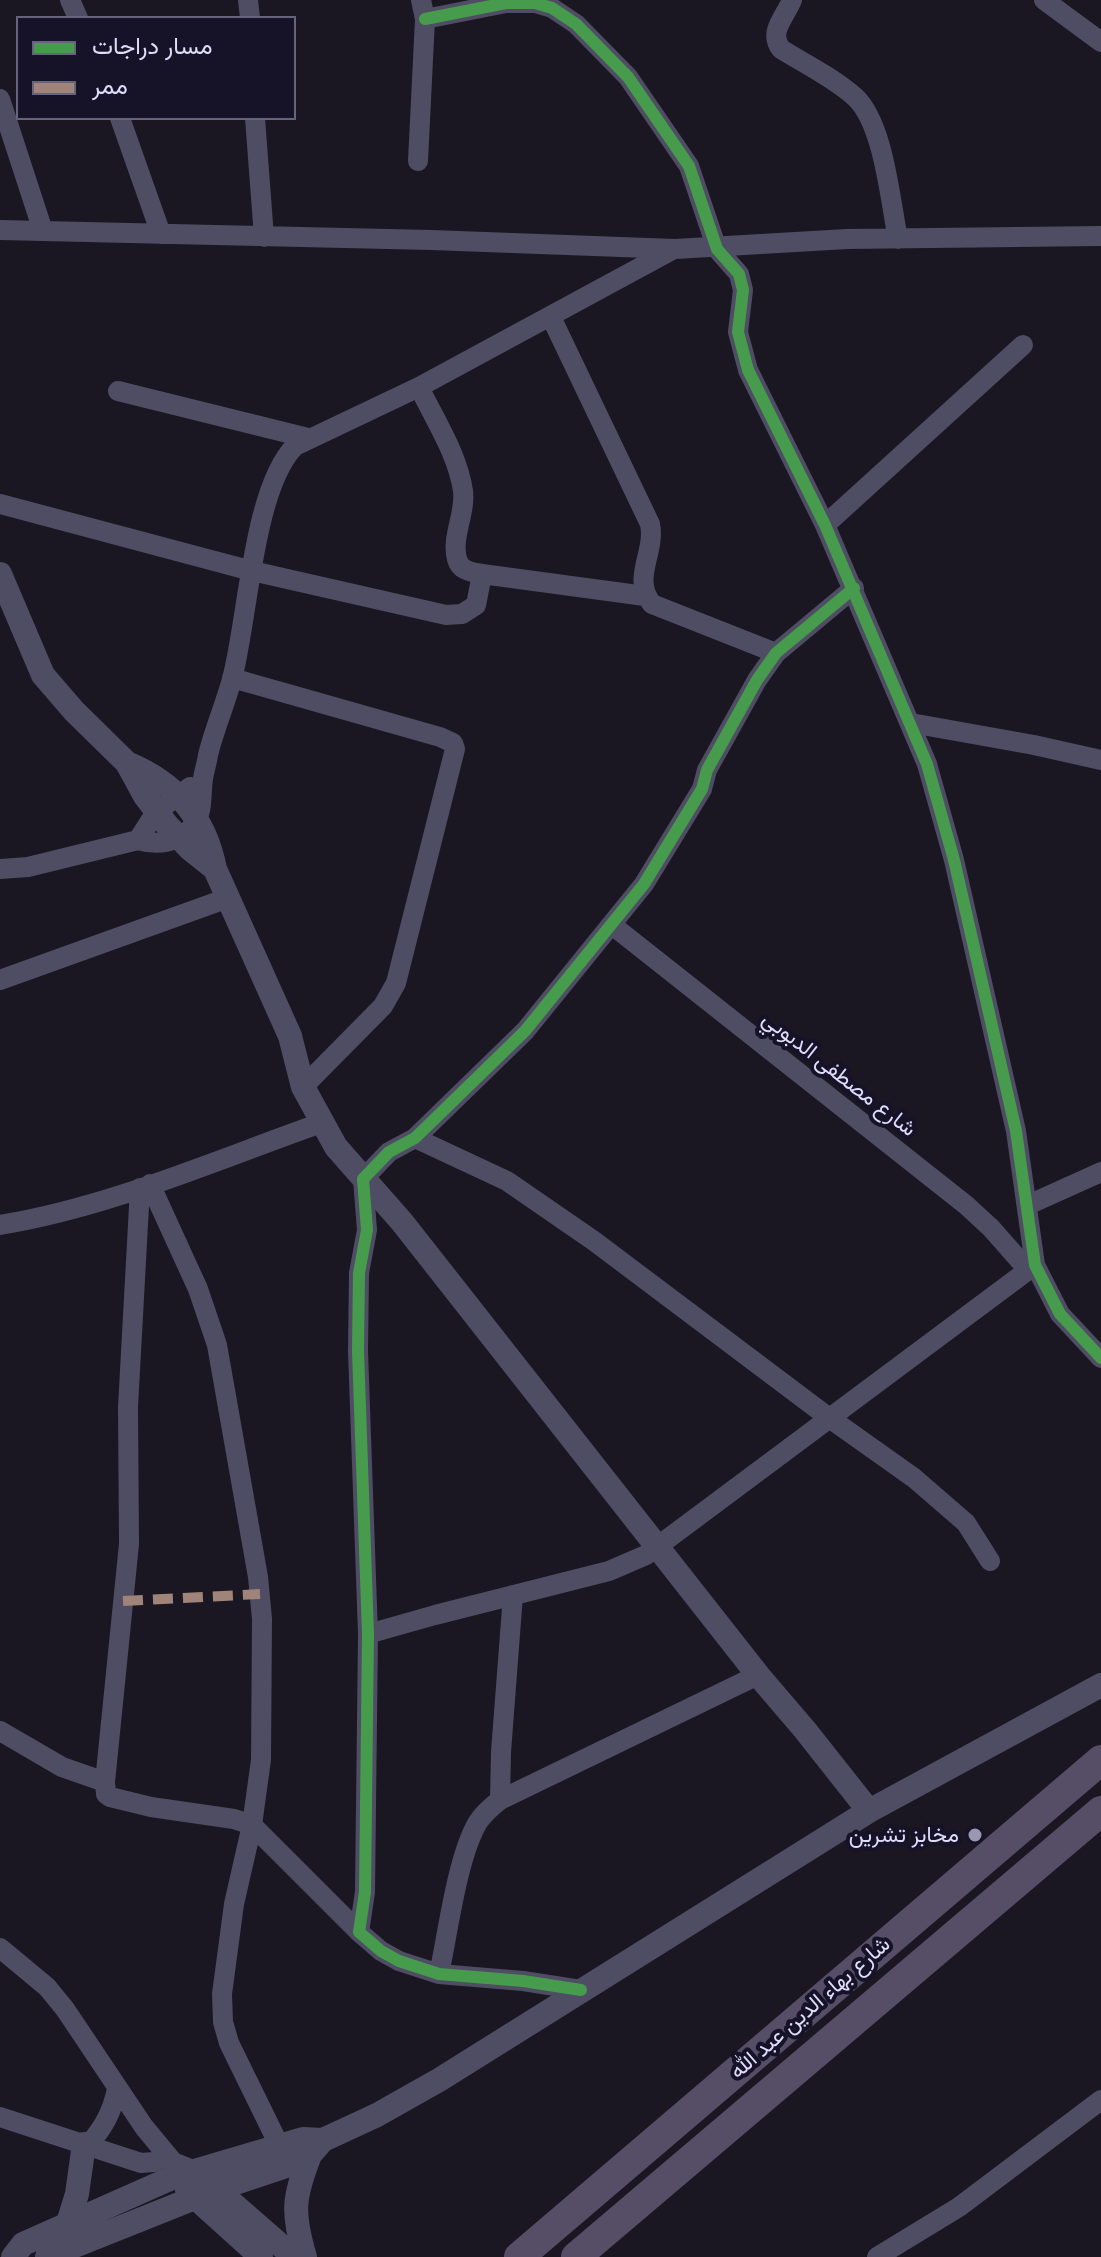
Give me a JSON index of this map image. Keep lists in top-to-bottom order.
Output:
{
  "streets": {
    "main road": ["شارع بهاء الدين عبد الله"],
    "street": ["شارع مصطفى الدبوبي"]
  },
  "places": ["مخابز تشرين"],
  "legend": ["مسار دراجات", "ممر"]
}
